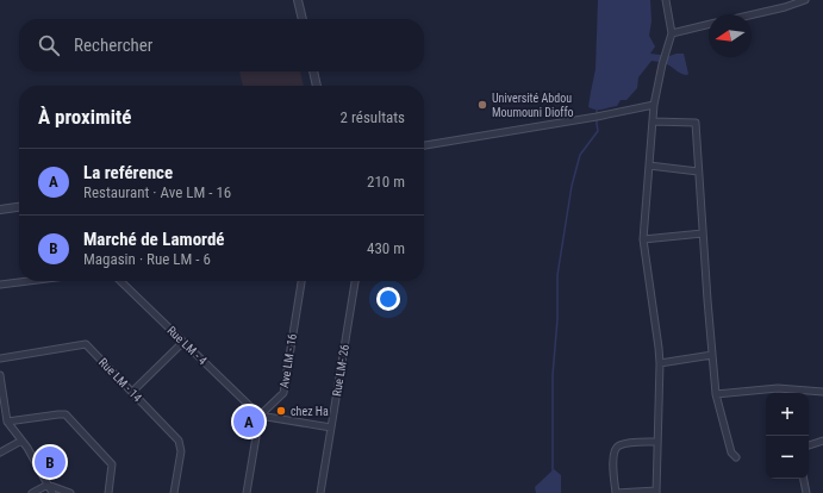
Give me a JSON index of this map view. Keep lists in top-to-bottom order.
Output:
{
  "streets": {
    "street": [
      "Rue LM - 4",
      "Ave LM - 16",
      "Rue LM- 26",
      "Rue LM - 14"
    ]
  },
  "crossings": [
    ["Rue LM - 4", "Ave LM - 16"]
  ],
  "places": ["Université Abdou Moumouni Dioffo", "chez Ha"],
  "north": "left",
  "page": {
    "search": "Rechercher",
    "heading": ["À proximité", "2 résultats"],
    "list": [
      {
        "mark": "A",
        "name": "La reférence",
        "note": "Restaurant · Ave LM - 16",
        "value": "210 m"
      },
      {
        "mark": "B",
        "name": "Marché de Lamordé",
        "note": "Magasin · Rue LM - 6",
        "value": "430 m"
      }
    ],
    "map_buttons": ["+", "−"],
    "pins": ["A", "B"]
  }
}
